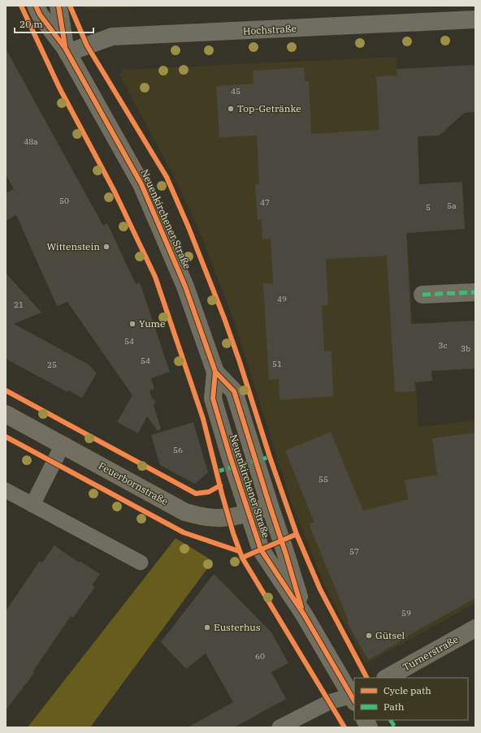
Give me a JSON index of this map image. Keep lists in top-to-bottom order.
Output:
{
  "streets": {
    "main road": ["Neuenkirchener Straße", "Feuerbornstraße"],
    "street": ["Hochstraße", "Turnerstraße"]
  },
  "crossings": [
    ["Hochstraße", "Neuenkirchener Straße"],
    ["Neuenkirchener Straße", "Feuerbornstraße"]
  ],
  "places": [
    "Top-Getränke",
    "Wittenstein",
    "Yume",
    "Eusterhus",
    "Gütsel"
  ],
  "house_numbers": [
    "45",
    "48a",
    "50",
    "47",
    "5a",
    "5",
    "49",
    "21",
    "54",
    "3c",
    "3b",
    "54",
    "51",
    "25",
    "56",
    "55",
    "57",
    "59",
    "60"
  ],
  "legend": ["Cycle path", "Path"],
  "scale_bar": "20 m"
}
